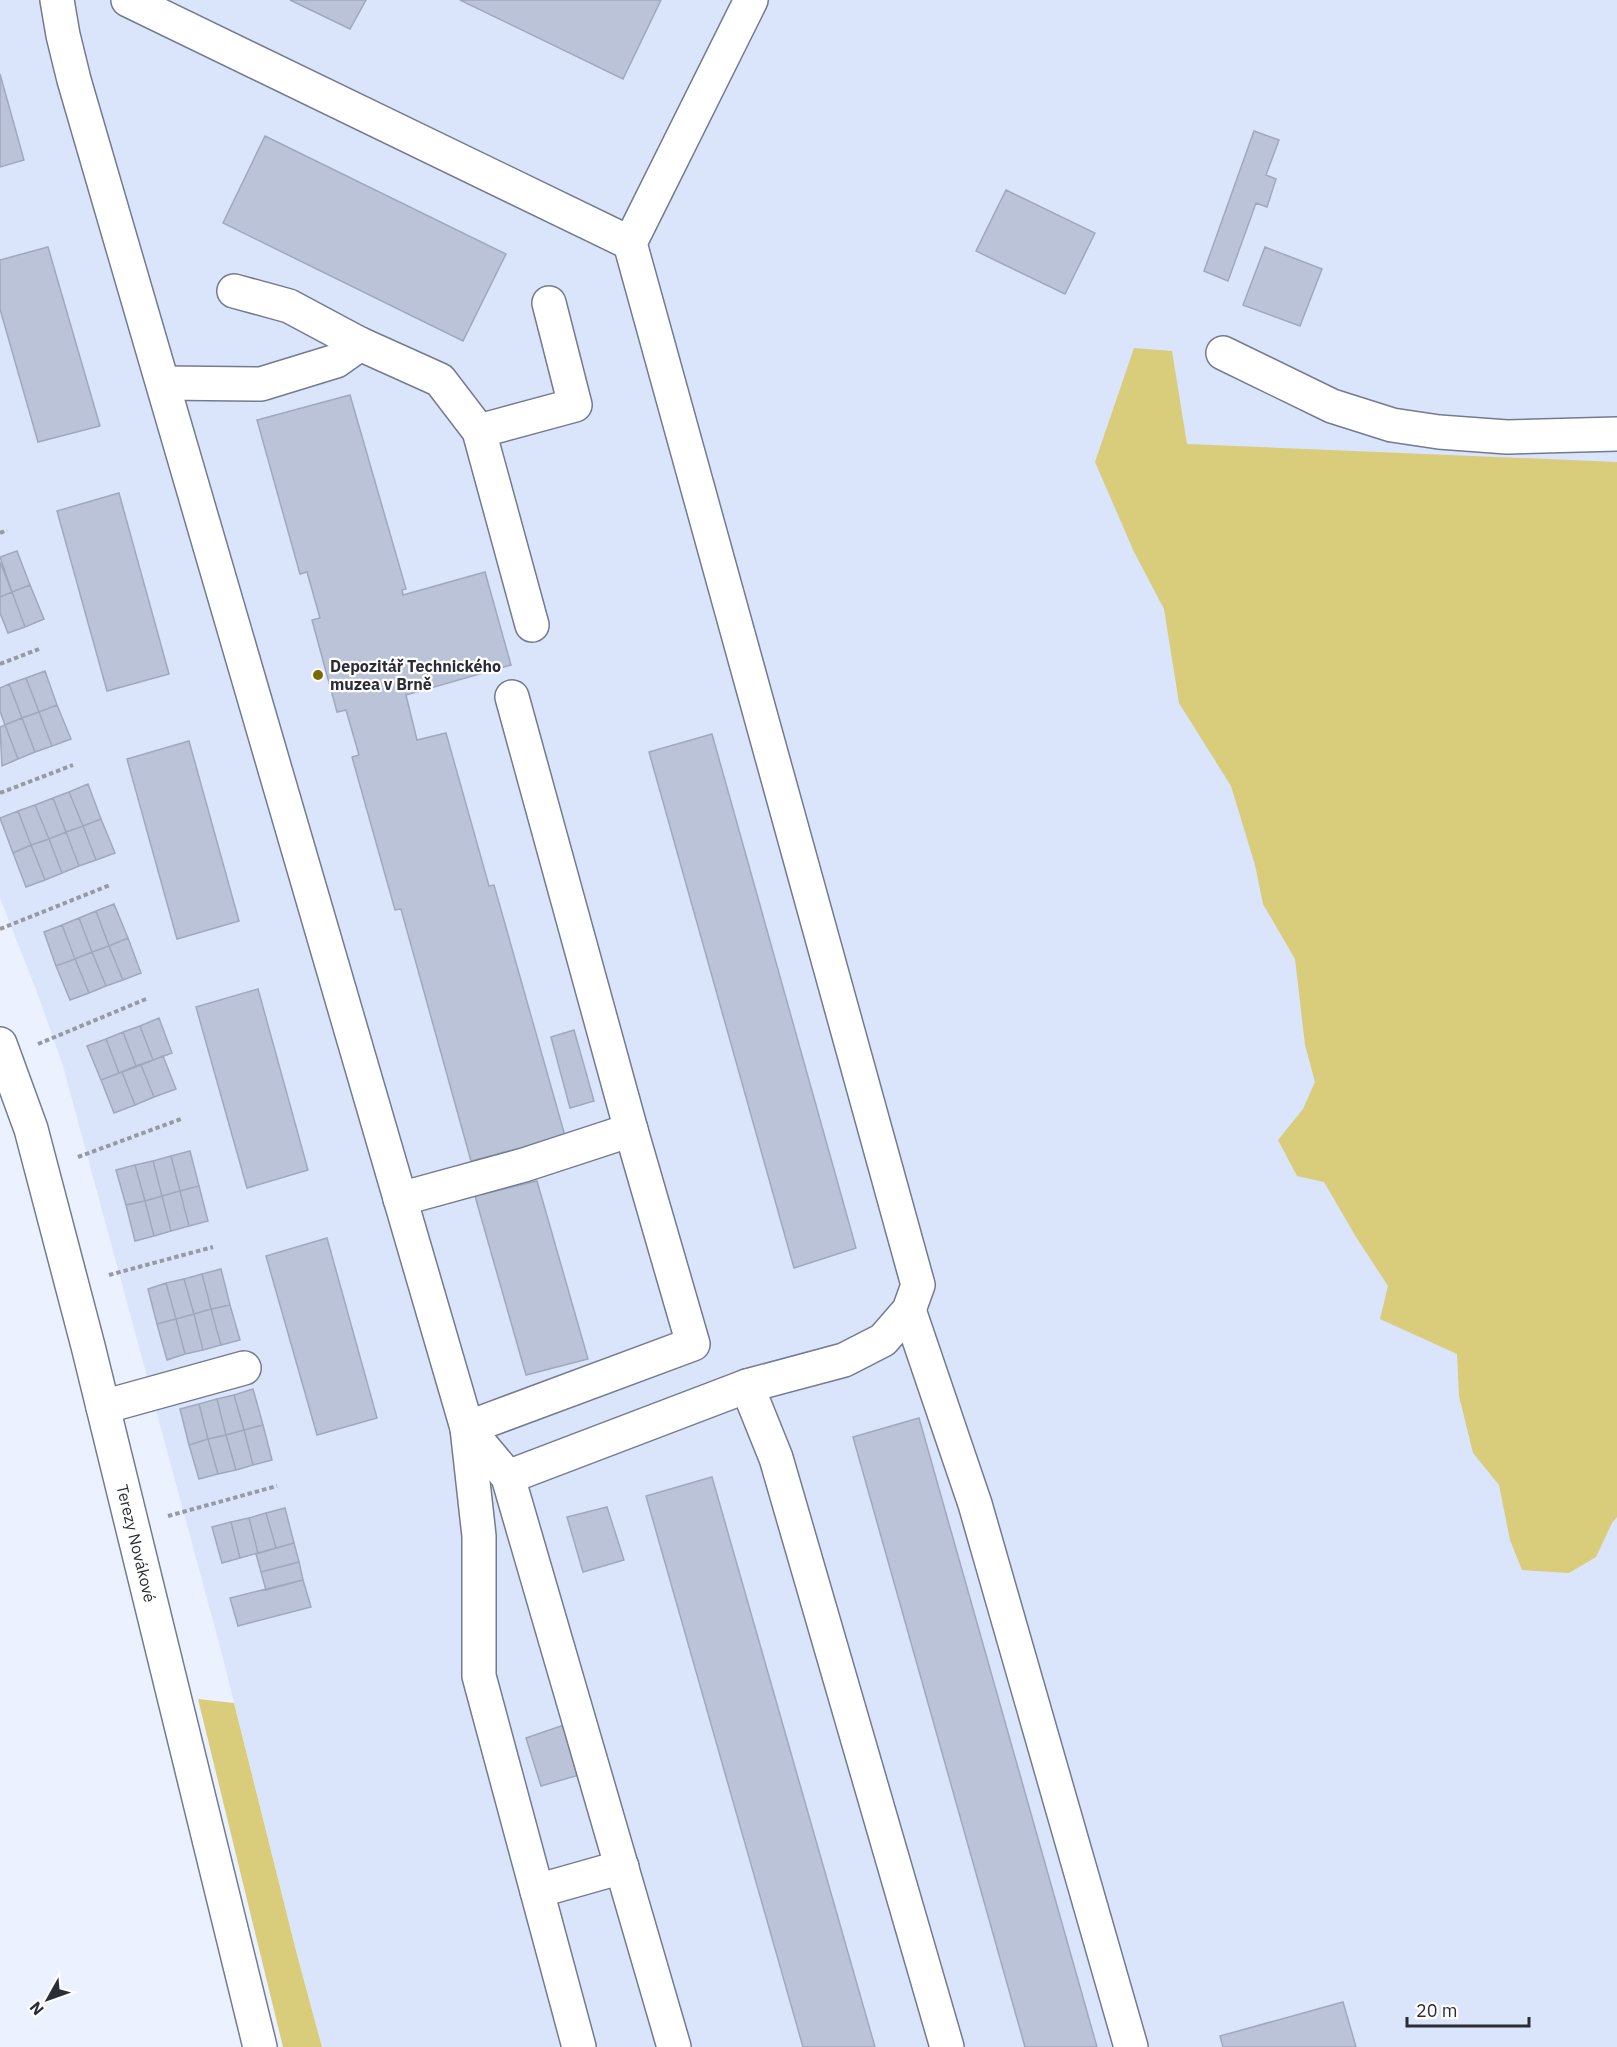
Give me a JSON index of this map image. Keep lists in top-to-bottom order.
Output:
{
  "streets": {
    "street": ["Terezy Novákové"]
  },
  "places": ["Depozitář Technického muzea v Brně"],
  "scale_bar": "20 m",
  "north": "bottom left"
}
